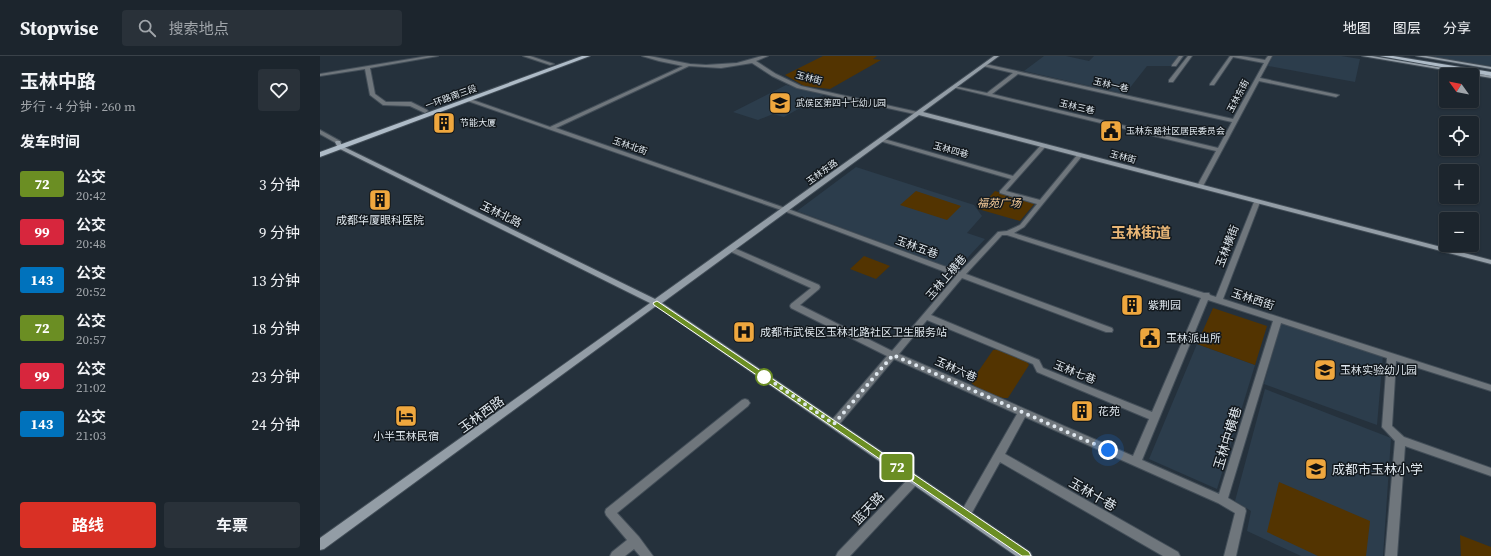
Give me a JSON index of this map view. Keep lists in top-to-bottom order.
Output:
{
  "streets": {
    "main road": ["一环路南三段"],
    "street": [
      "玉林街",
      "玉林一巷",
      "玉林东街",
      "玉林三巷",
      "玉林北街",
      "玉林四巷",
      "玉林东路",
      "玉林北路",
      "玉林横街",
      "玉林五巷",
      "玉林上横巷",
      "玉林西街",
      "玉林六巷",
      "玉林七巷",
      "玉林西路",
      "玉林中横巷",
      "玉林十巷",
      "蓝天路"
    ]
  },
  "crossings": [
    ["玉林街", "玉林东街"],
    ["玉林街", "玉林东路"],
    ["玉林街", "玉林横街"],
    ["玉林街", "玉林上横巷"],
    ["玉林一巷", "玉林东街"],
    ["玉林一巷", "玉林东路"],
    ["玉林东街", "玉林三巷"],
    ["一环路南三段", "玉林北街"],
    ["一环路南三段", "玉林北路"],
    ["玉林三巷", "玉林东路"],
    ["玉林北街", "玉林东路"],
    ["玉林北街", "玉林五巷"],
    ["玉林四巷", "玉林东路"],
    ["玉林东路", "玉林北路"],
    ["玉林东路", "玉林五巷"],
    ["玉林东路", "玉林六巷"],
    ["玉林东路", "玉林西路"],
    ["玉林北路", "玉林上横巷"],
    ["玉林北路", "玉林西路"],
    ["玉林北路", "蓝天路"],
    ["玉林横街", "玉林西街"],
    ["玉林五巷", "玉林上横巷"],
    ["玉林上横巷", "玉林西街"],
    ["玉林上横巷", "玉林六巷"],
    ["玉林上横巷", "玉林七巷"],
    ["玉林西街", "玉林中横巷"],
    ["玉林六巷", "玉林中横巷"]
  ],
  "districts": ["玉林街道"],
  "parks": ["福苑广场"],
  "places": {
    "school or university": ["武侯区第四十七幼儿园", "玉林实验幼儿园", "成都市玉林小学"],
    "building": [
      "节能大厦",
      "成都华厦眼科医院",
      "紫荆园",
      "花苑"
    ],
    "public building": ["玉林东路社区居民委员会", "玉林派出所"],
    "hospital": ["成都市武侯区玉林北路社区卫生服务站"],
    "hotel": ["小半玉林民宿"]
  },
  "lines": ["bus line 72"],
  "north": "top left",
  "page": {
    "header": "Stopwise",
    "search": "搜索地点",
    "nav": ["地图", "图层", "分享"],
    "heading": [
      ["玉林中路", "步行 · 4 分钟 · 260 m"],
      "发车时间"
    ],
    "on_map": "72",
    "map_buttons": ["+", "−"],
    "list": [
      {
        "mark": "72",
        "name": "公交",
        "note": "20:42",
        "value": "3 分钟"
      },
      {
        "mark": "99",
        "name": "公交",
        "note": "20:48",
        "value": "9 分钟"
      },
      {
        "mark": "143",
        "name": "公交",
        "note": "20:52",
        "value": "13 分钟"
      },
      {
        "mark": "72",
        "name": "公交",
        "note": "20:57",
        "value": "18 分钟"
      },
      {
        "mark": "99",
        "name": "公交",
        "note": "21:02",
        "value": "23 分钟"
      },
      {
        "mark": "143",
        "name": "公交",
        "note": "21:03",
        "value": "24 分钟"
      }
    ],
    "buttons": ["路线", "车票"]
  }
}
